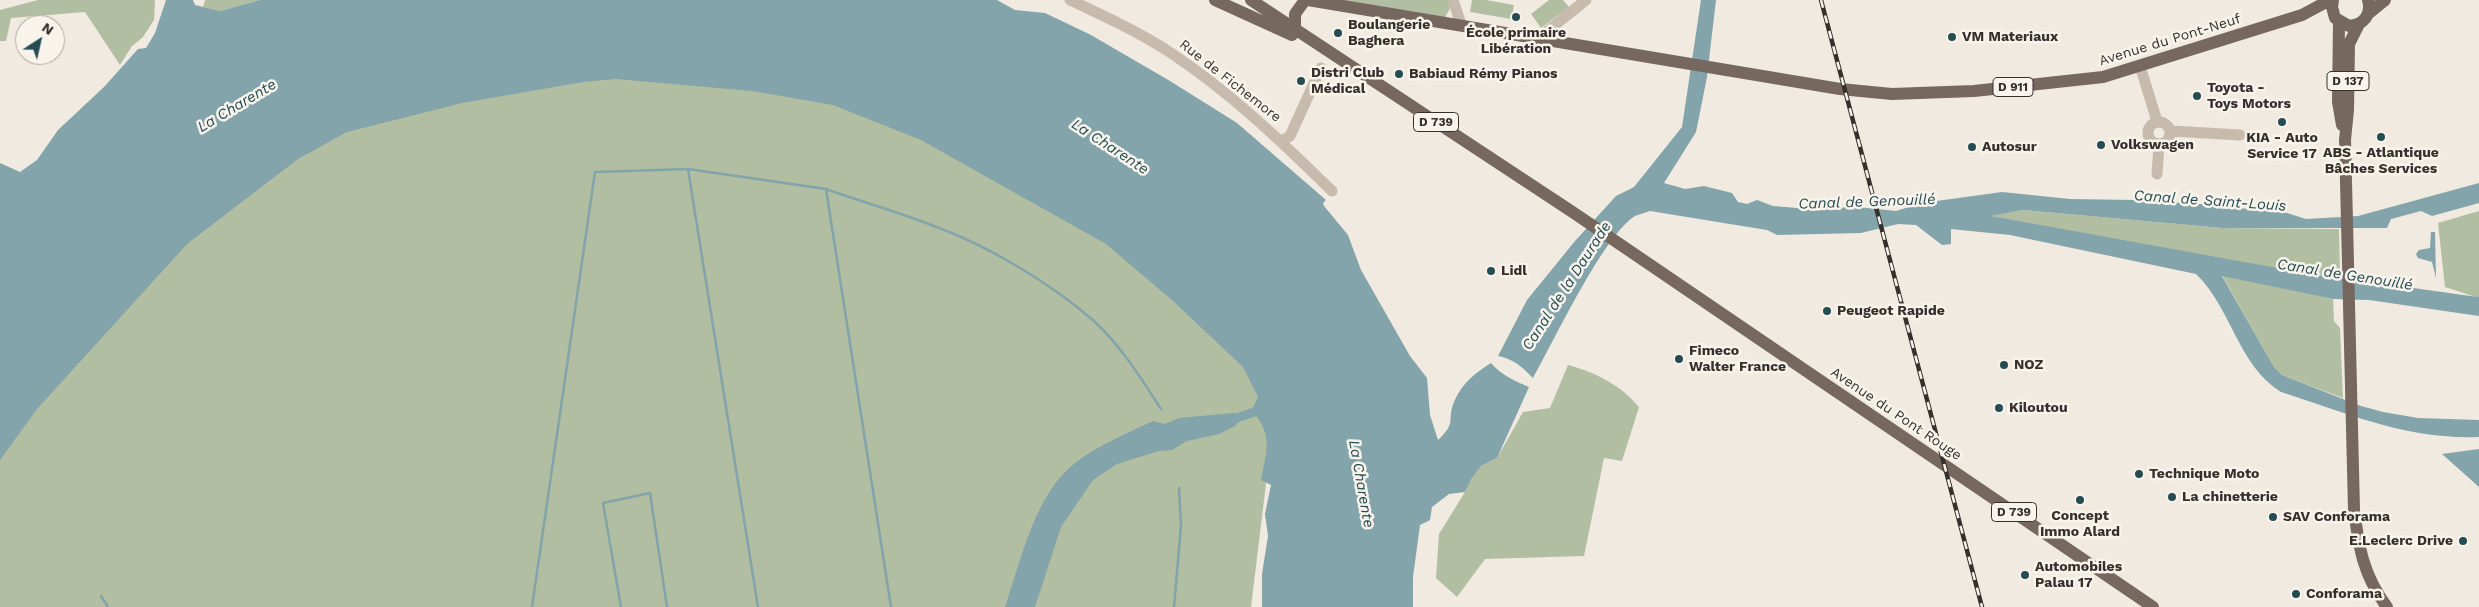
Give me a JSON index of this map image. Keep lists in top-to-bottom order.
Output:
{
  "streets": {
    "main road": [
      "Avenue du Pont-Neuf",
      "D 137",
      "D 911",
      "D 739",
      "Avenue du Pont Rouge"
    ],
    "street": ["Rue de Fichemore"]
  },
  "crossings": [
    ["Avenue du Pont-Neuf", "D 911"],
    ["D 137", "D 911"],
    ["D 739", "Avenue du Pont Rouge"]
  ],
  "water": [
    "La Charente",
    "Canal de Saint-Louis",
    "Canal de Genouillé",
    "Canal de la Daurade"
  ],
  "places": [
    "École primaire Libération",
    "Boulangerie Baghera",
    "VM Materiaux",
    "Babiaud Rémy Pianos",
    "Distri Club Médical",
    "Toyota - Toys Motors",
    "KIA - Auto Service 17",
    "ABS - Atlantique Bâches Services",
    "Volkswagen",
    "Autosur",
    "Lidl",
    "Peugeot Rapide",
    "Fimeco Walter France",
    "NOZ",
    "Kiloutou",
    "Technique Moto",
    "La chinetterie",
    "Concept Immo Alard",
    "SAV Conforama",
    "E.Leclerc Drive",
    "Automobiles Palau 17",
    "Conforama"
  ],
  "north": "top right"
}
